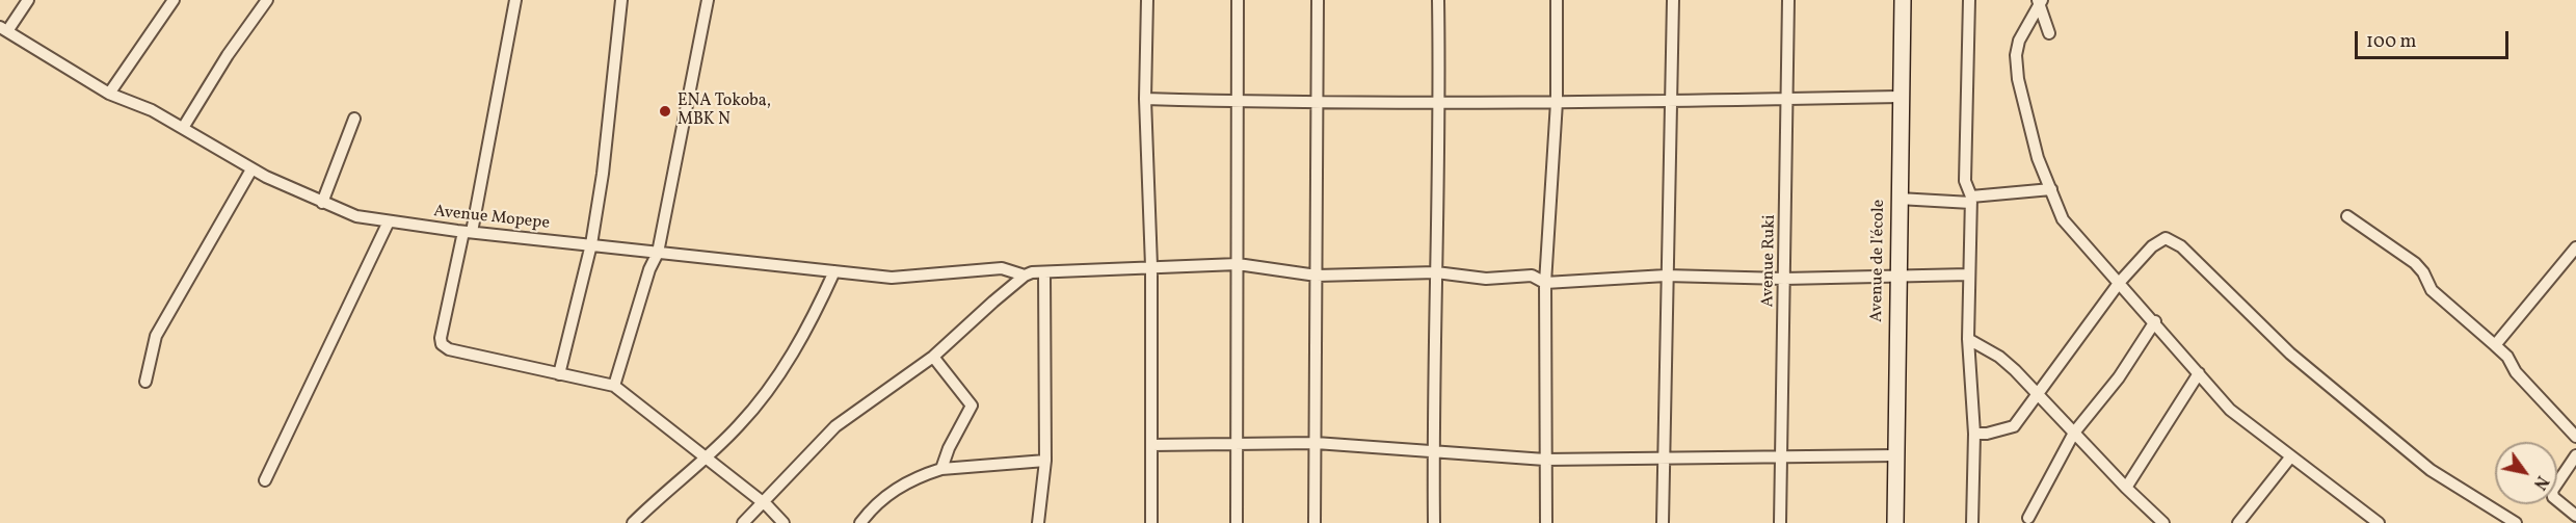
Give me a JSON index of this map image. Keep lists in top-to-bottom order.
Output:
{
  "streets": {
    "street": ["Avenue Mopepe", "Avenue Ruki", "Avenue de l'école"]
  },
  "places": ["ENA Tokoba, MBK N"],
  "scale_bar": "100 m",
  "north": "bottom right"
}
